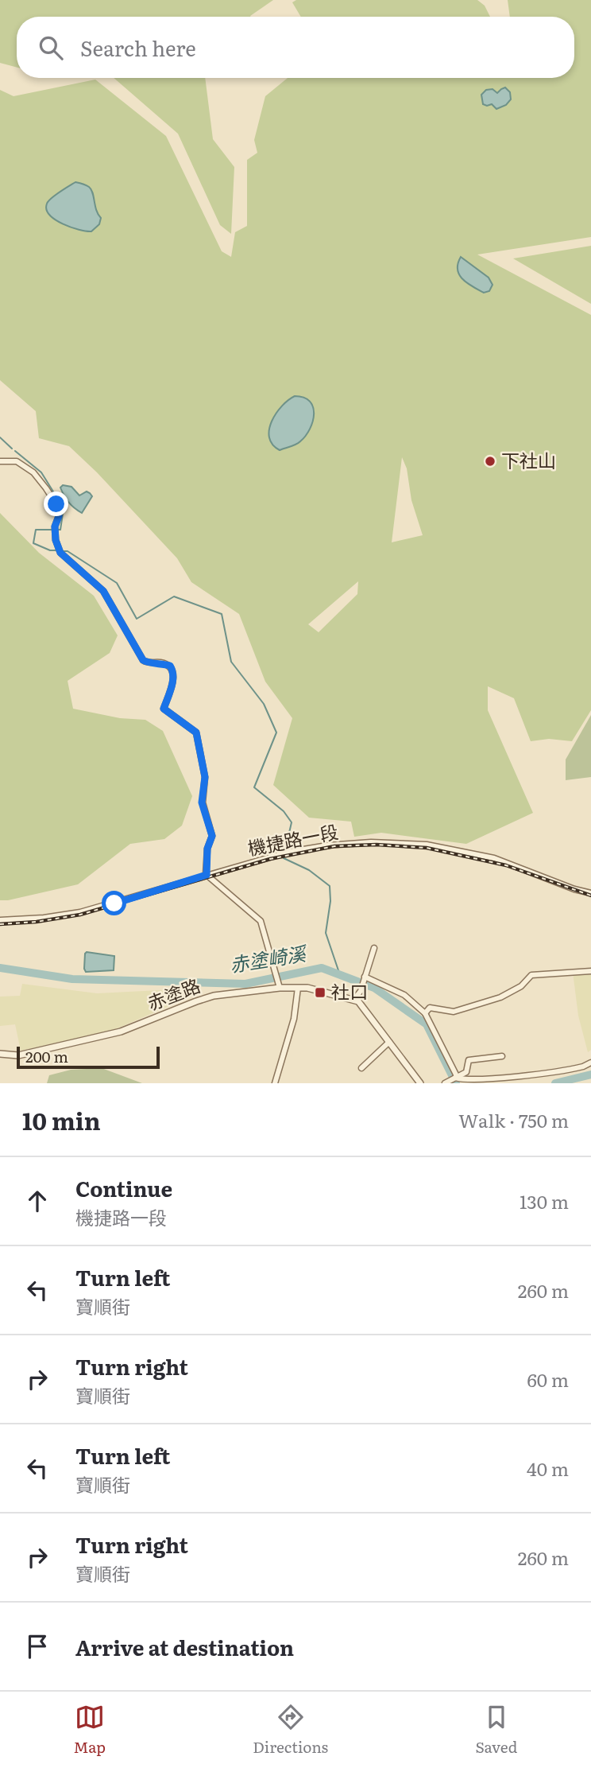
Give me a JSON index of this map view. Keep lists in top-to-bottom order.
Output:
{
  "streets": {
    "street": ["機捷路一段", "赤塗路"]
  },
  "water": ["赤塗崎溪"],
  "places": {
    "other": ["下社山"],
    "transit": ["社口"]
  },
  "scale_bar": "200 m",
  "page": {
    "search": "Search here",
    "scale": "200 m",
    "heading": ["10 min", "Walk · 750 m"],
    "list": [
      ["Continue", "機捷路一段", "130 m"],
      ["Turn left", "寶順街", "260 m"],
      ["Turn right", "寶順街", "60 m"],
      ["Turn left", "寶順街", "40 m"],
      ["Turn right", "寶順街", "260 m"],
      "Arrive at destination"
    ],
    "nav": ["Map", "Directions", "Saved"]
  }
}
